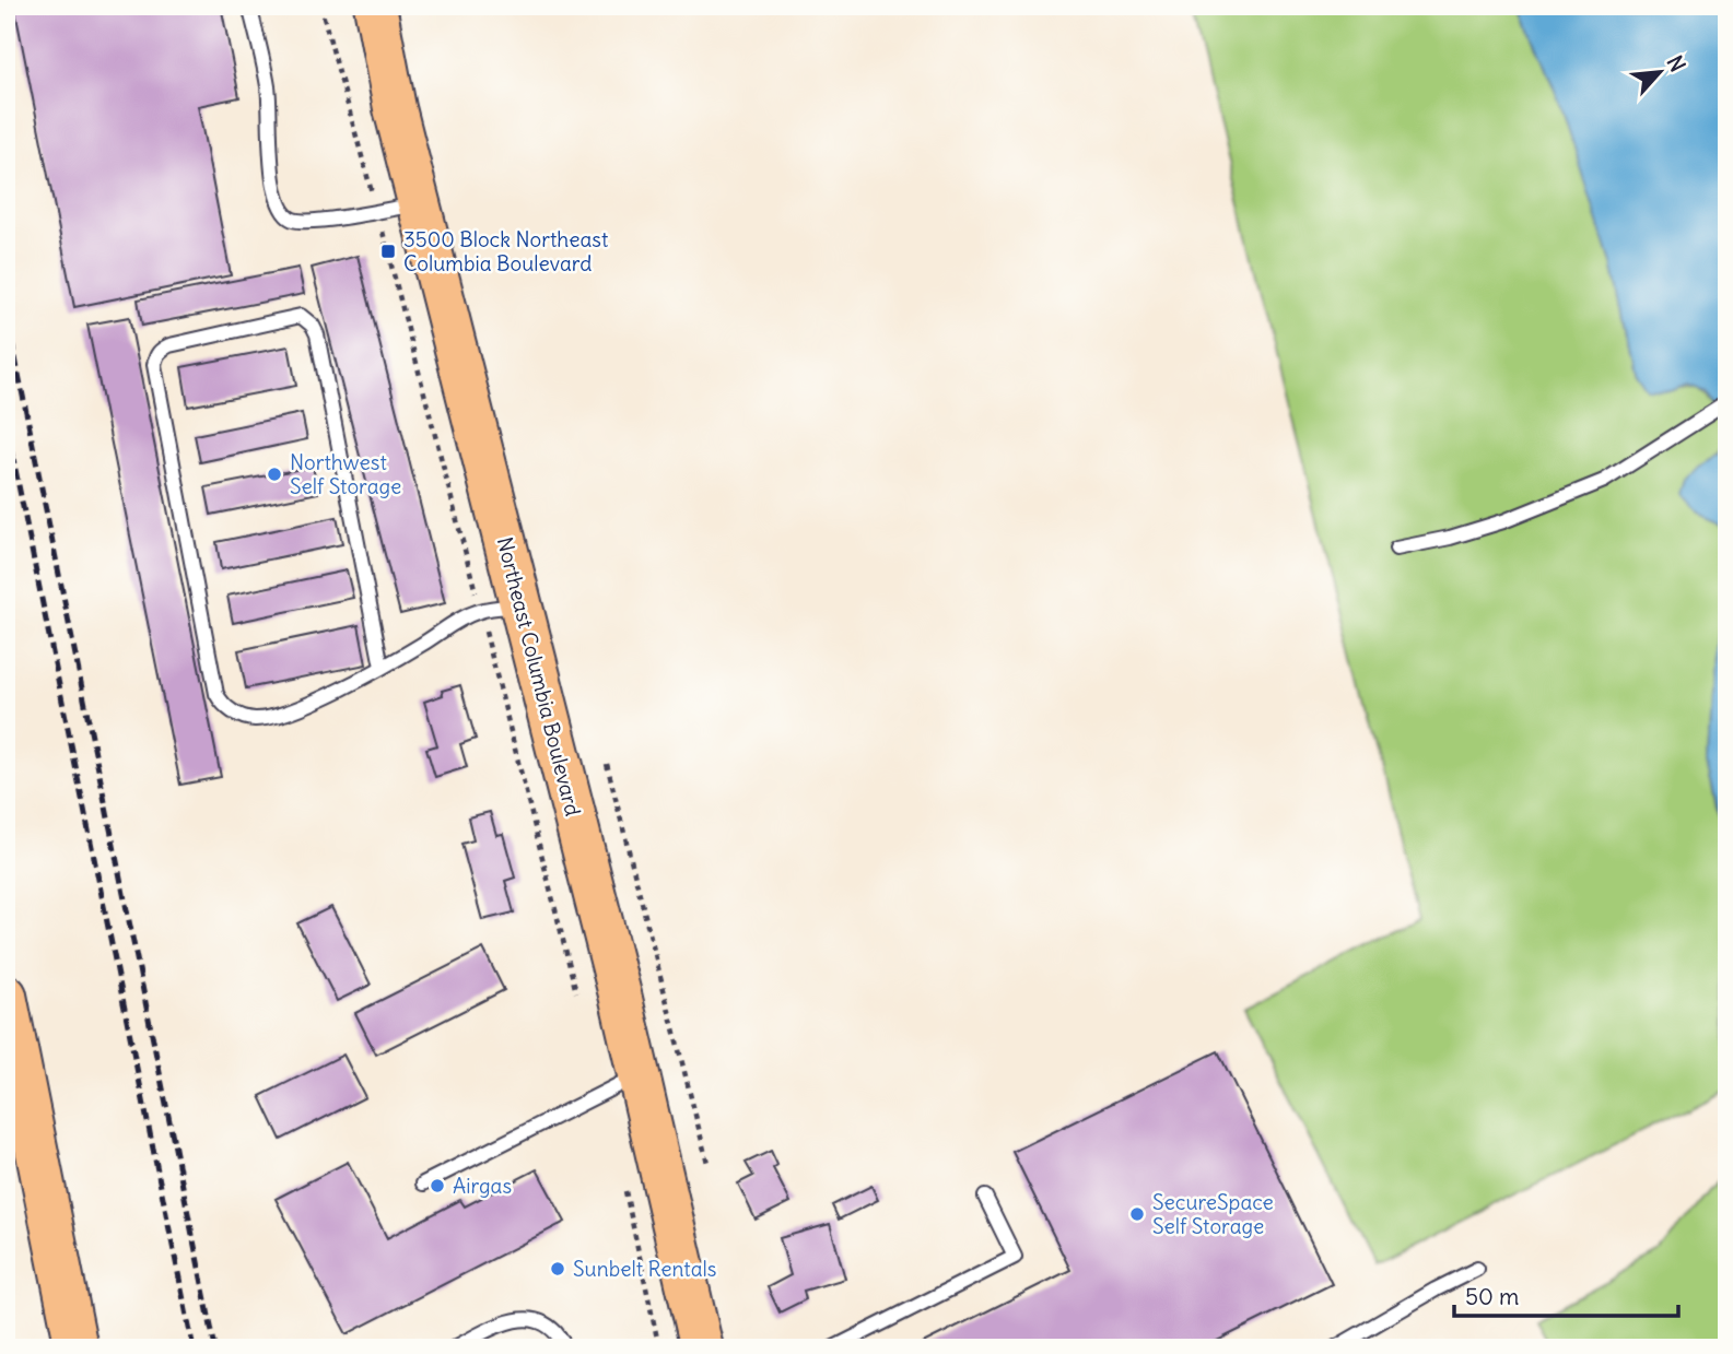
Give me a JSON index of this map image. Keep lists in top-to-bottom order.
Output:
{
  "streets": {
    "main road": ["Northeast Columbia Boulevard"]
  },
  "places": {
    "transit": ["3500 Block Northeast Columbia Boulevard"],
    "other": [
      "Northwest Self Storage",
      "Airgas",
      "SecureSpace Self Storage",
      "Sunbelt Rentals"
    ]
  },
  "scale_bar": "50 m",
  "north": "top right"
}
